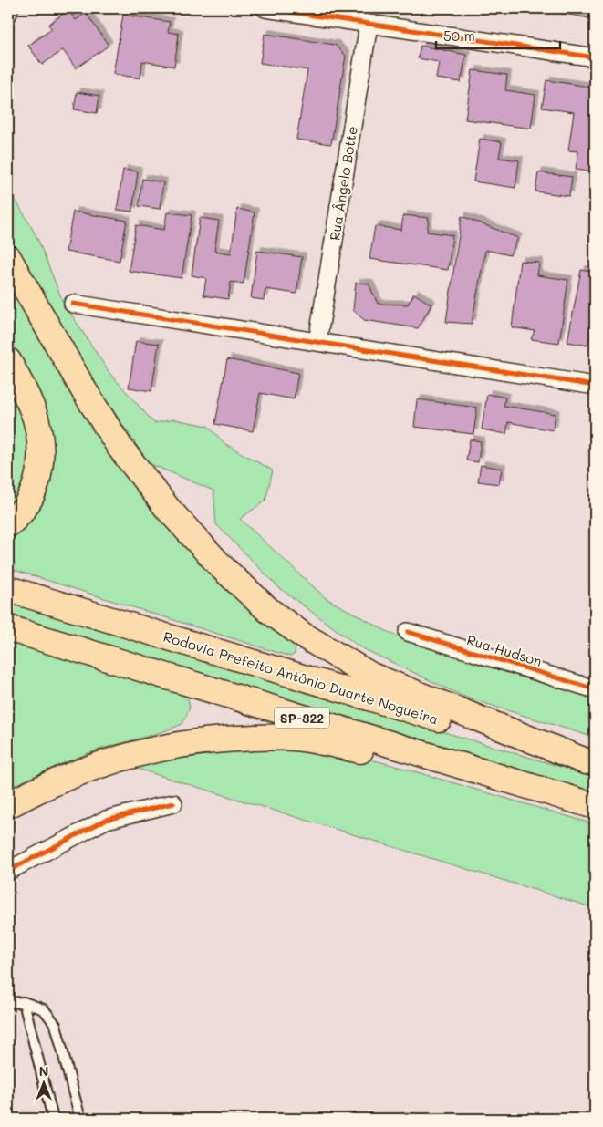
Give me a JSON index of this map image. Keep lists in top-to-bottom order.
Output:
{
  "streets": {
    "highway": ["Rodovia Prefeito Antônio Duarte Nogueira", "SP-322"],
    "street": ["Rua Ângelo Botte", "Rua Hudson"]
  },
  "scale_bar": "50 m",
  "north": "top"
}
